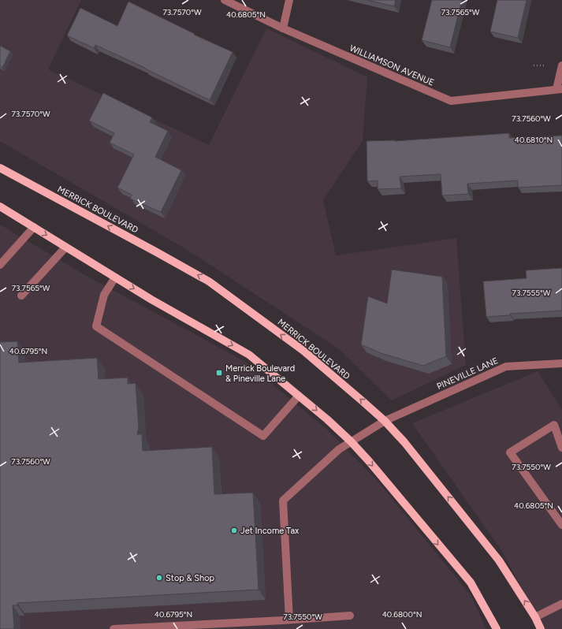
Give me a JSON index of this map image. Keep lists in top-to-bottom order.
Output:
{
  "streets": {
    "main road": ["MERRICK BOULEVARD"],
    "street": ["WILLIAMSON AVENUE", "PINEVILLE LANE"]
  },
  "crossings": [
    ["MERRICK BOULEVARD", "PINEVILLE LANE"]
  ],
  "places": {
    "transit": ["Merrick Boulevard & Pineville Lane"],
    "other": ["Jet Income Tax", "Stop & Shop"]
  },
  "coordinates": [
    "73.7570°W",
    "73.7565°W",
    "40.6805°N",
    "73.7560°W",
    "40.6810°N",
    "73.7555°W",
    "40.6795°N",
    "73.7550°W",
    "40.6800°N"
  ]
}
